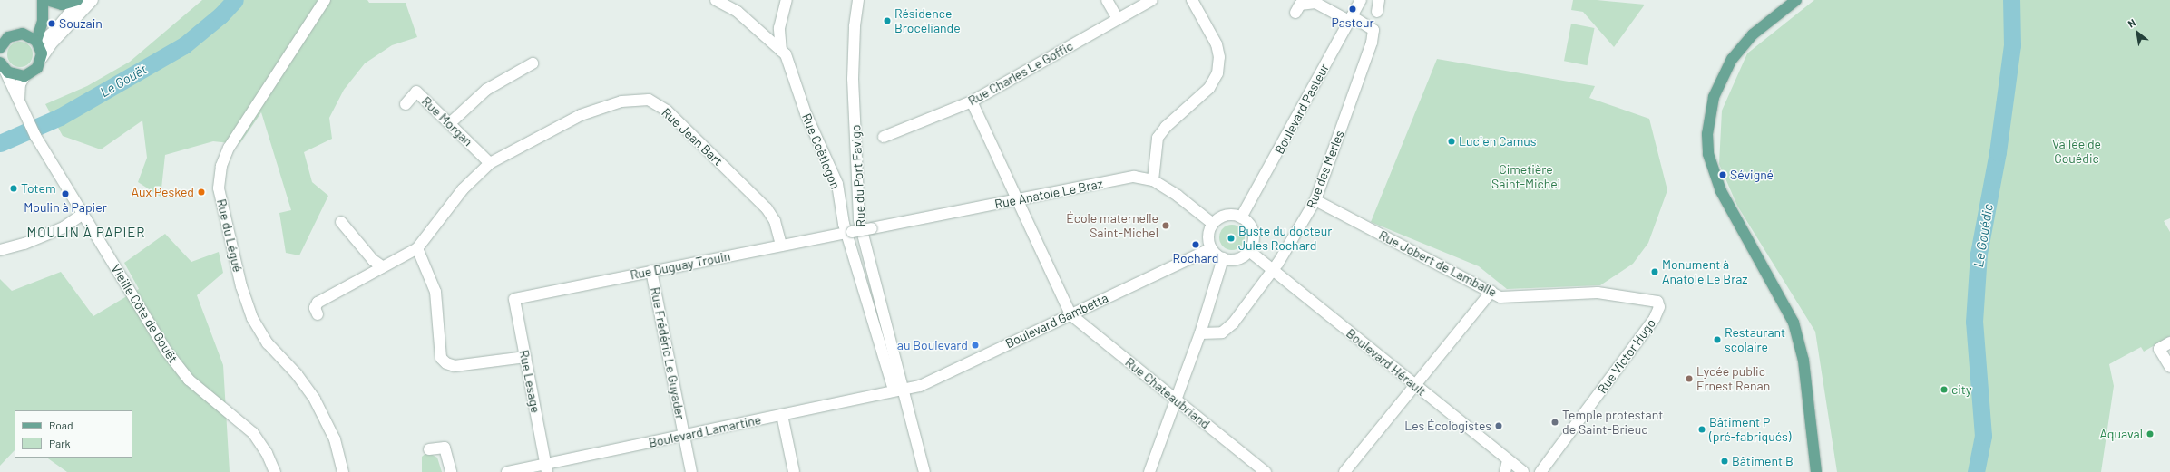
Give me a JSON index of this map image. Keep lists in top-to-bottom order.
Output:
{
  "streets": {
    "street": [
      "Rue Charles Le Goffic",
      "Boulevard Pasteur",
      "Rue Morgan",
      "Rue Jean Bart",
      "Rue Coëtlogon",
      "Rue des Merles",
      "Rue du Port Favigo",
      "Rue Anatole Le Braz",
      "Rue du Légué",
      "Rue Jobert de Lamballe",
      "Rue Duguay Trouin",
      "Vieille Côte de Gouët",
      "Boulevard Gambetta",
      "Rue Frédéric Le Guyader",
      "Rue Victor Hugo",
      "Boulevard Hérault",
      "Rue Lesage",
      "Rue Chateaubriand",
      "Boulevard Lamartine"
    ]
  },
  "crossings": [
    ["Boulevard Pasteur", "Rue des Merles"],
    ["Boulevard Pasteur", "Rue Anatole Le Braz"],
    ["Boulevard Pasteur", "Boulevard Gambetta"],
    ["Boulevard Pasteur", "Boulevard Hérault"],
    ["Rue Morgan", "Rue Jean Bart"],
    ["Rue Jean Bart", "Rue Duguay Trouin"],
    ["Rue Coëtlogon", "Rue du Port Favigo"],
    ["Rue Coëtlogon", "Rue Anatole Le Braz"],
    ["Rue Coëtlogon", "Rue Duguay Trouin"],
    ["Rue Coëtlogon", "Boulevard Gambetta"],
    ["Rue Coëtlogon", "Boulevard Lamartine"],
    ["Rue des Merles", "Rue Jobert de Lamballe"],
    ["Rue des Merles", "Boulevard Hérault"],
    ["Rue du Port Favigo", "Boulevard Gambetta"],
    ["Rue du Port Favigo", "Boulevard Lamartine"],
    ["Rue Anatole Le Braz", "Rue Duguay Trouin"],
    ["Rue Anatole Le Braz", "Boulevard Gambetta"],
    ["Rue Anatole Le Braz", "Boulevard Hérault"],
    ["Rue Jobert de Lamballe", "Rue Victor Hugo"],
    ["Rue Duguay Trouin", "Rue Frédéric Le Guyader"],
    ["Rue Duguay Trouin", "Rue Lesage"],
    ["Boulevard Gambetta", "Boulevard Hérault"],
    ["Boulevard Gambetta", "Rue Chateaubriand"],
    ["Boulevard Gambetta", "Boulevard Lamartine"],
    ["Rue Frédéric Le Guyader", "Boulevard Lamartine"],
    ["Rue Lesage", "Boulevard Lamartine"]
  ],
  "districts": ["MOULIN À PAPIER"],
  "water": ["Le Gouët", "Le Gouédic"],
  "parks": ["Vallée de Gouédic", "Cimetière Saint-Michel"],
  "places": [
    "Pasteur",
    "Résidence Brocéliande",
    "Souzain",
    "Lucien Camus",
    "Sévigné",
    "Totem",
    "Aux Pesked",
    "Moulin à Papier",
    "École maternelle Saint-Michel",
    "Buste du docteur Jules Rochard",
    "Rochard",
    "Monument à Anatole Le Braz",
    "Restaurant scolaire",
    "au Boulevard",
    "Lycée public Ernest Renan",
    "city",
    "Temple protestant de Saint-Brieuc",
    "Les Écologistes",
    "Bâtiment P (pré-fabriqués)",
    "Aquaval",
    "Bâtiment B"
  ],
  "legend": ["Road", "Park"],
  "north": "top left"
}
